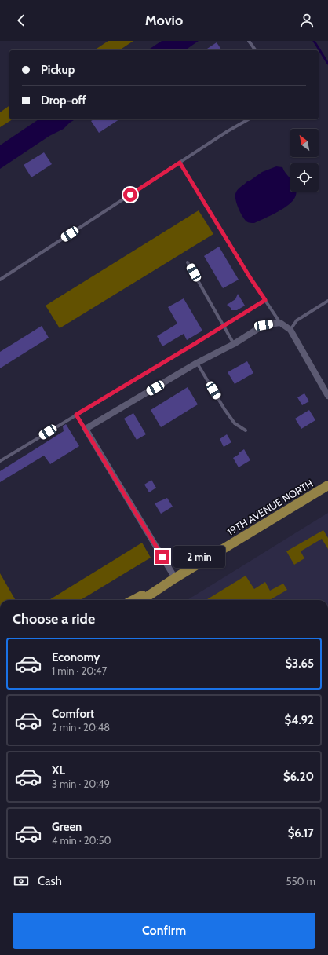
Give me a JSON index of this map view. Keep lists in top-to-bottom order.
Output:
{
  "streets": {
    "main road": ["19TH AVENUE NORTH"]
  },
  "north": "top left",
  "page": {
    "header": "Movio",
    "banner": ["Pickup", "Drop-off"],
    "bubble": "2 min",
    "heading": "Choose a ride",
    "list": [
      {
        "name": "Economy",
        "note": "1 min · 20:47",
        "value": "$3.65"
      },
      {
        "name": "Comfort",
        "note": "2 min · 20:48",
        "value": "$4.92"
      },
      {
        "name": "XL",
        "note": "3 min · 20:49",
        "value": "$6.20"
      },
      {
        "name": "Green",
        "note": "4 min · 20:50",
        "value": "$6.17"
      }
    ],
    "pay": ["Cash", "550 m"],
    "buttons": "Confirm"
  }
}
